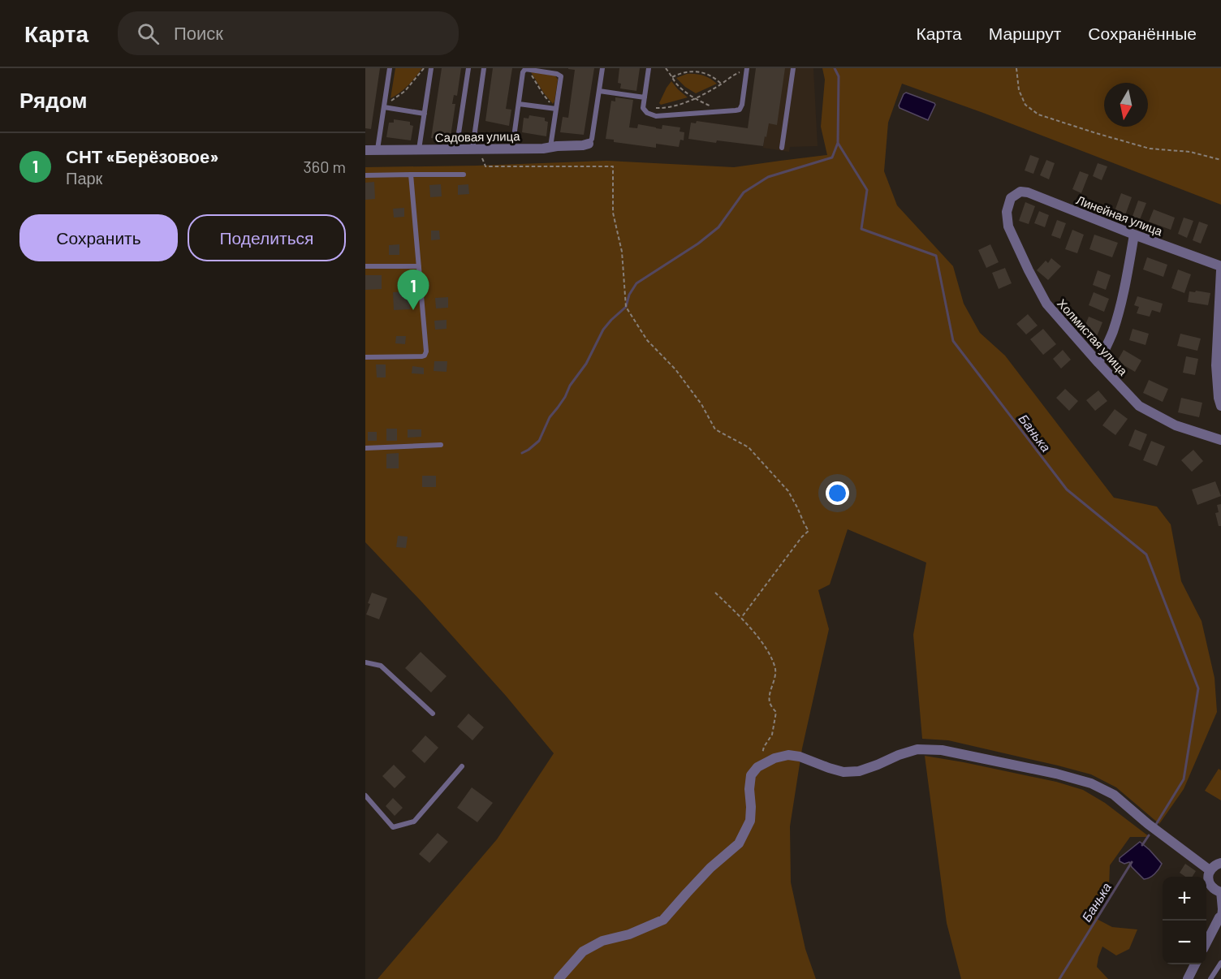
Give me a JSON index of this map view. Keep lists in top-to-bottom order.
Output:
{
  "streets": {
    "street": ["Садовая улица", "Линейная улица", "Холмистая улица"]
  },
  "crossings": [
    ["Линейная улица", "Холмистая улица"]
  ],
  "water": ["Банька"],
  "north": "bottom",
  "page": {
    "header": "Карта",
    "search": "Поиск",
    "nav": ["Карта", "Маршрут", "Сохранённые"],
    "heading": "Рядом",
    "list": [
      {
        "mark": "1",
        "name": "СНТ «Берёзовое»",
        "note": "Парк",
        "value": "360 m"
      }
    ],
    "buttons": ["Сохранить", "Поделиться"],
    "pins": "1",
    "map_buttons": ["+", "−"]
  }
}
